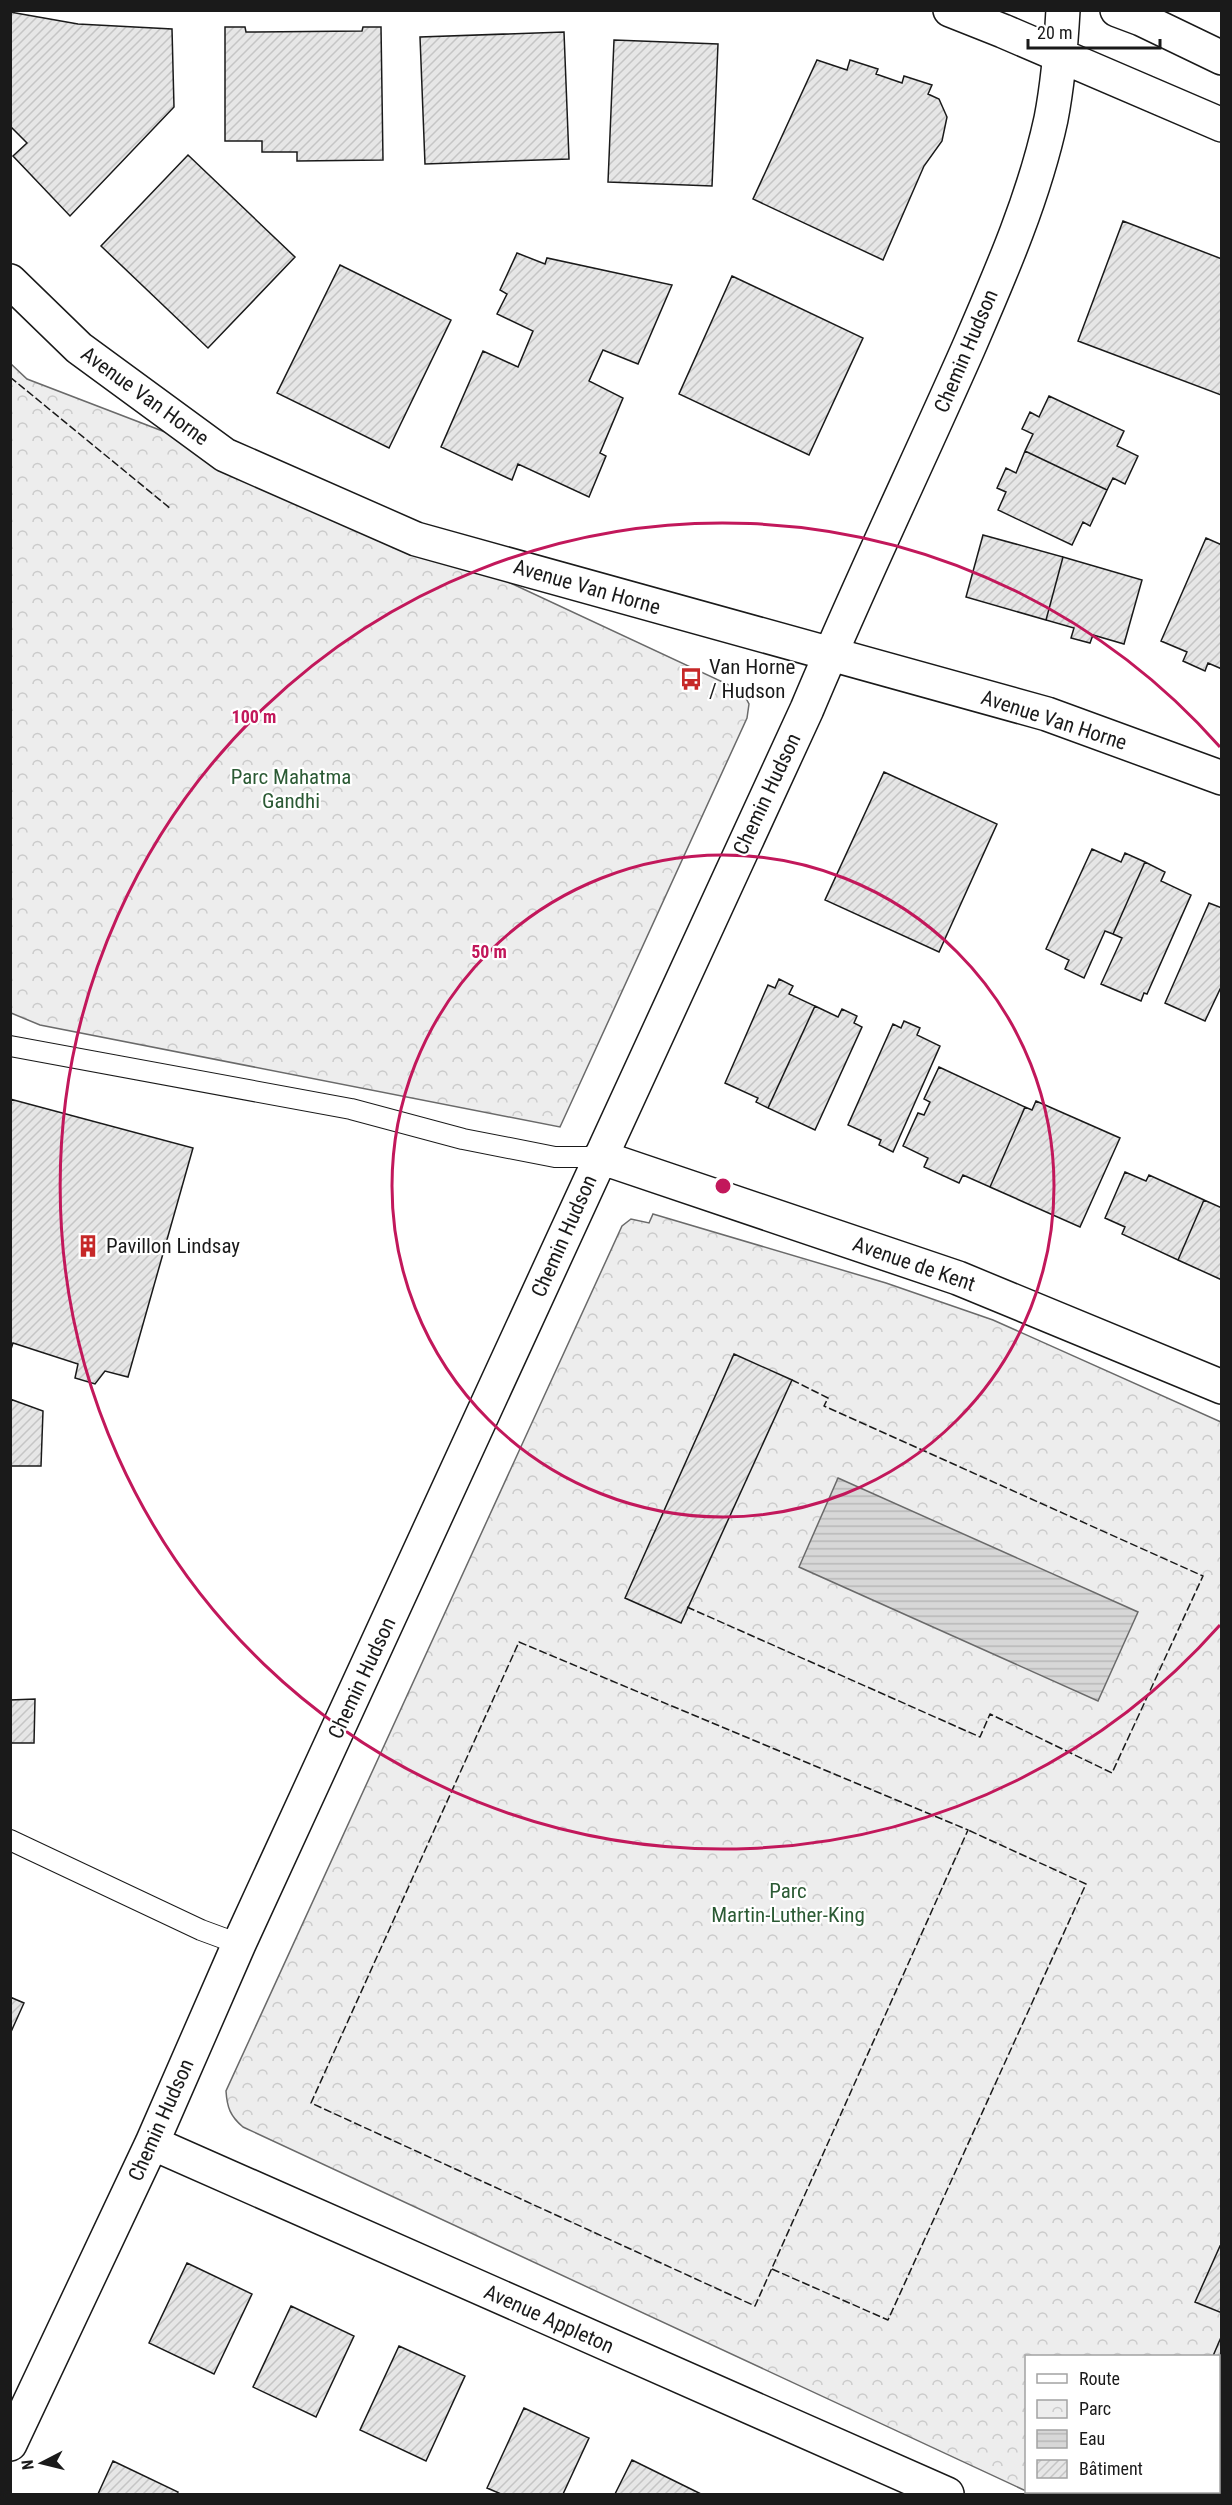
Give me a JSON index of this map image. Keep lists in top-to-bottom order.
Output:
{
  "streets": {
    "street": [
      "Chemin Hudson",
      "Avenue Van Horne",
      "Avenue de Kent",
      "Avenue Appleton"
    ]
  },
  "crossings": [
    ["Chemin Hudson", "Avenue Van Horne"],
    ["Chemin Hudson", "Avenue de Kent"],
    ["Chemin Hudson", "Avenue Appleton"]
  ],
  "parks": ["Parc Mahatma Gandhi", "Parc Martin-Luther-King"],
  "places": {
    "bus stop": ["Van Horne / Hudson"],
    "building": ["Pavillon Lindsay"]
  },
  "legend": [
    "Route",
    "Parc",
    "Eau",
    "Bâtiment"
  ],
  "scale_bar": "20 m",
  "north": "left",
  "rings": ["100 m", "50 m"]
}
